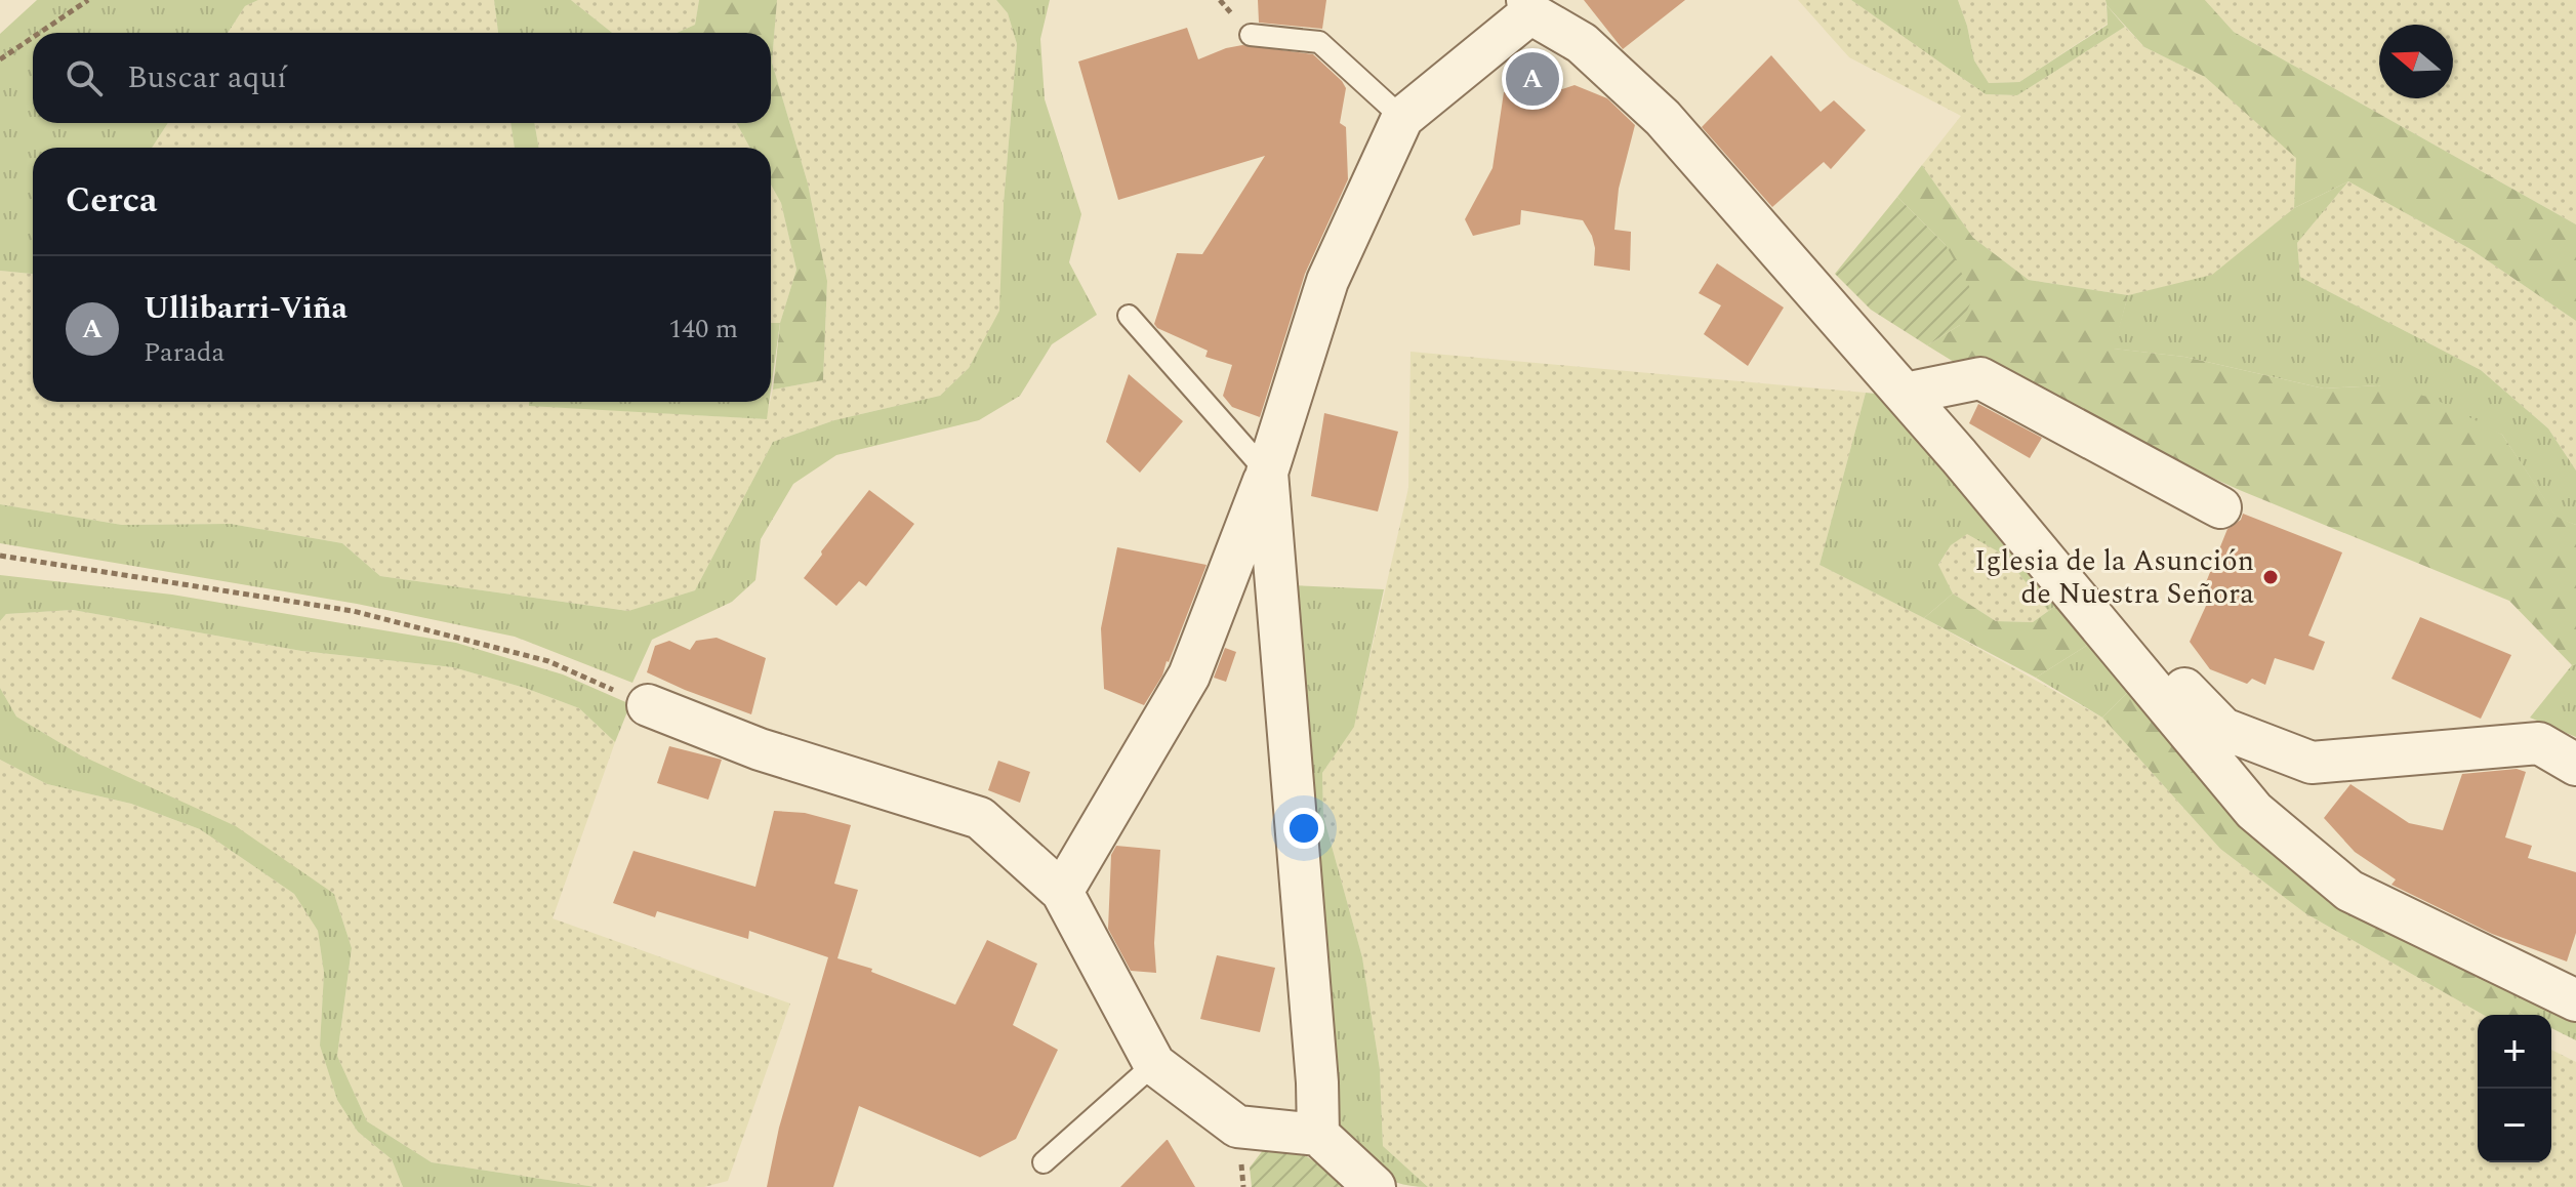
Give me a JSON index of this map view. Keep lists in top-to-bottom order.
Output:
{
  "places": ["Iglesia de la Asunción de Nuestra Señora"],
  "north": "left",
  "page": {
    "search": "Buscar aquí",
    "pins": "A",
    "heading": "Cerca",
    "list": [
      {
        "mark": "A",
        "name": "Ullibarri-Viña",
        "note": "Parada",
        "value": "140 m"
      }
    ],
    "map_buttons": ["+", "−"]
  }
}
